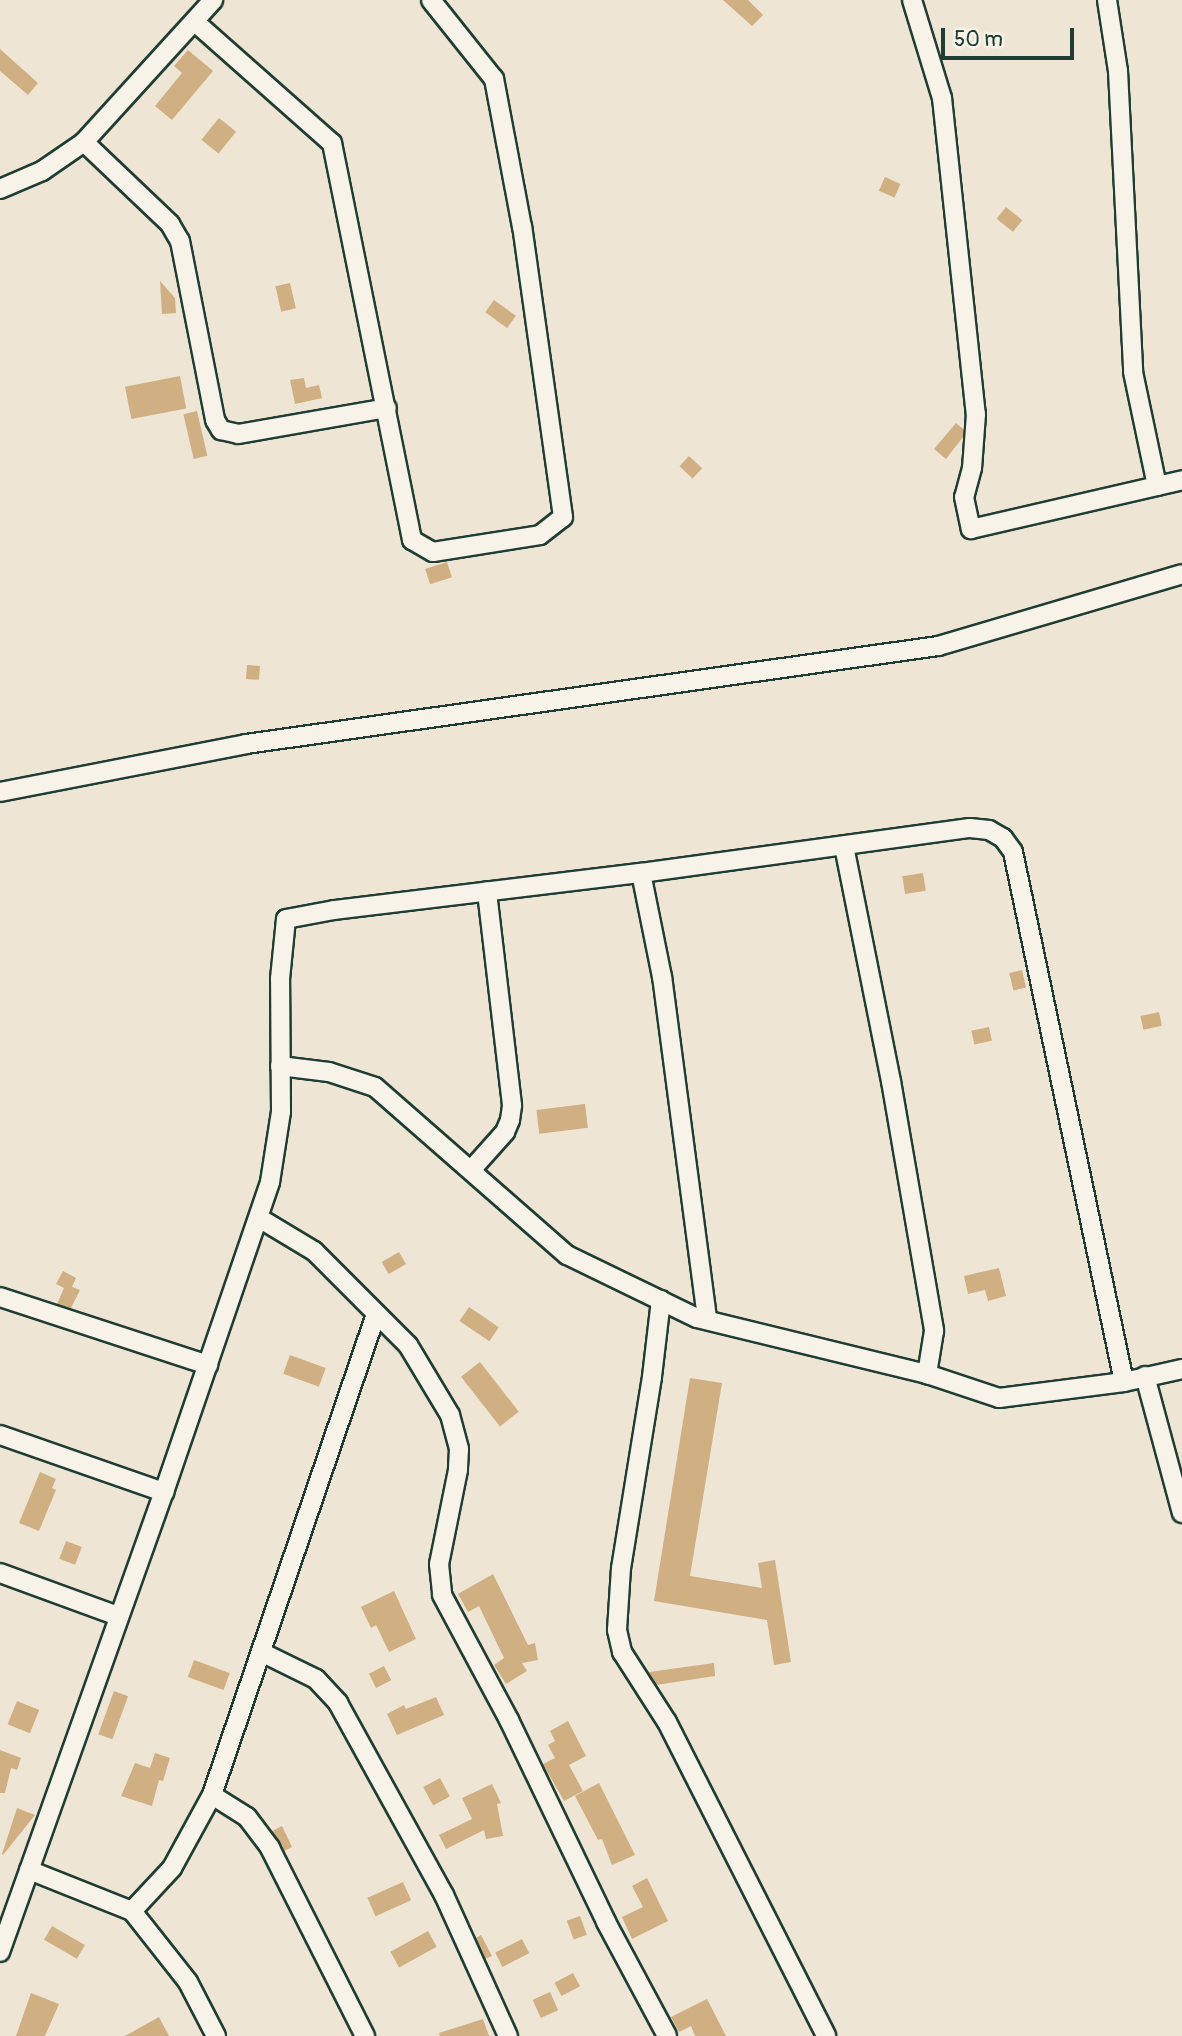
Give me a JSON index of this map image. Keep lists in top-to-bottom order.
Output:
{
  "scale_bar": "50 m"
}
